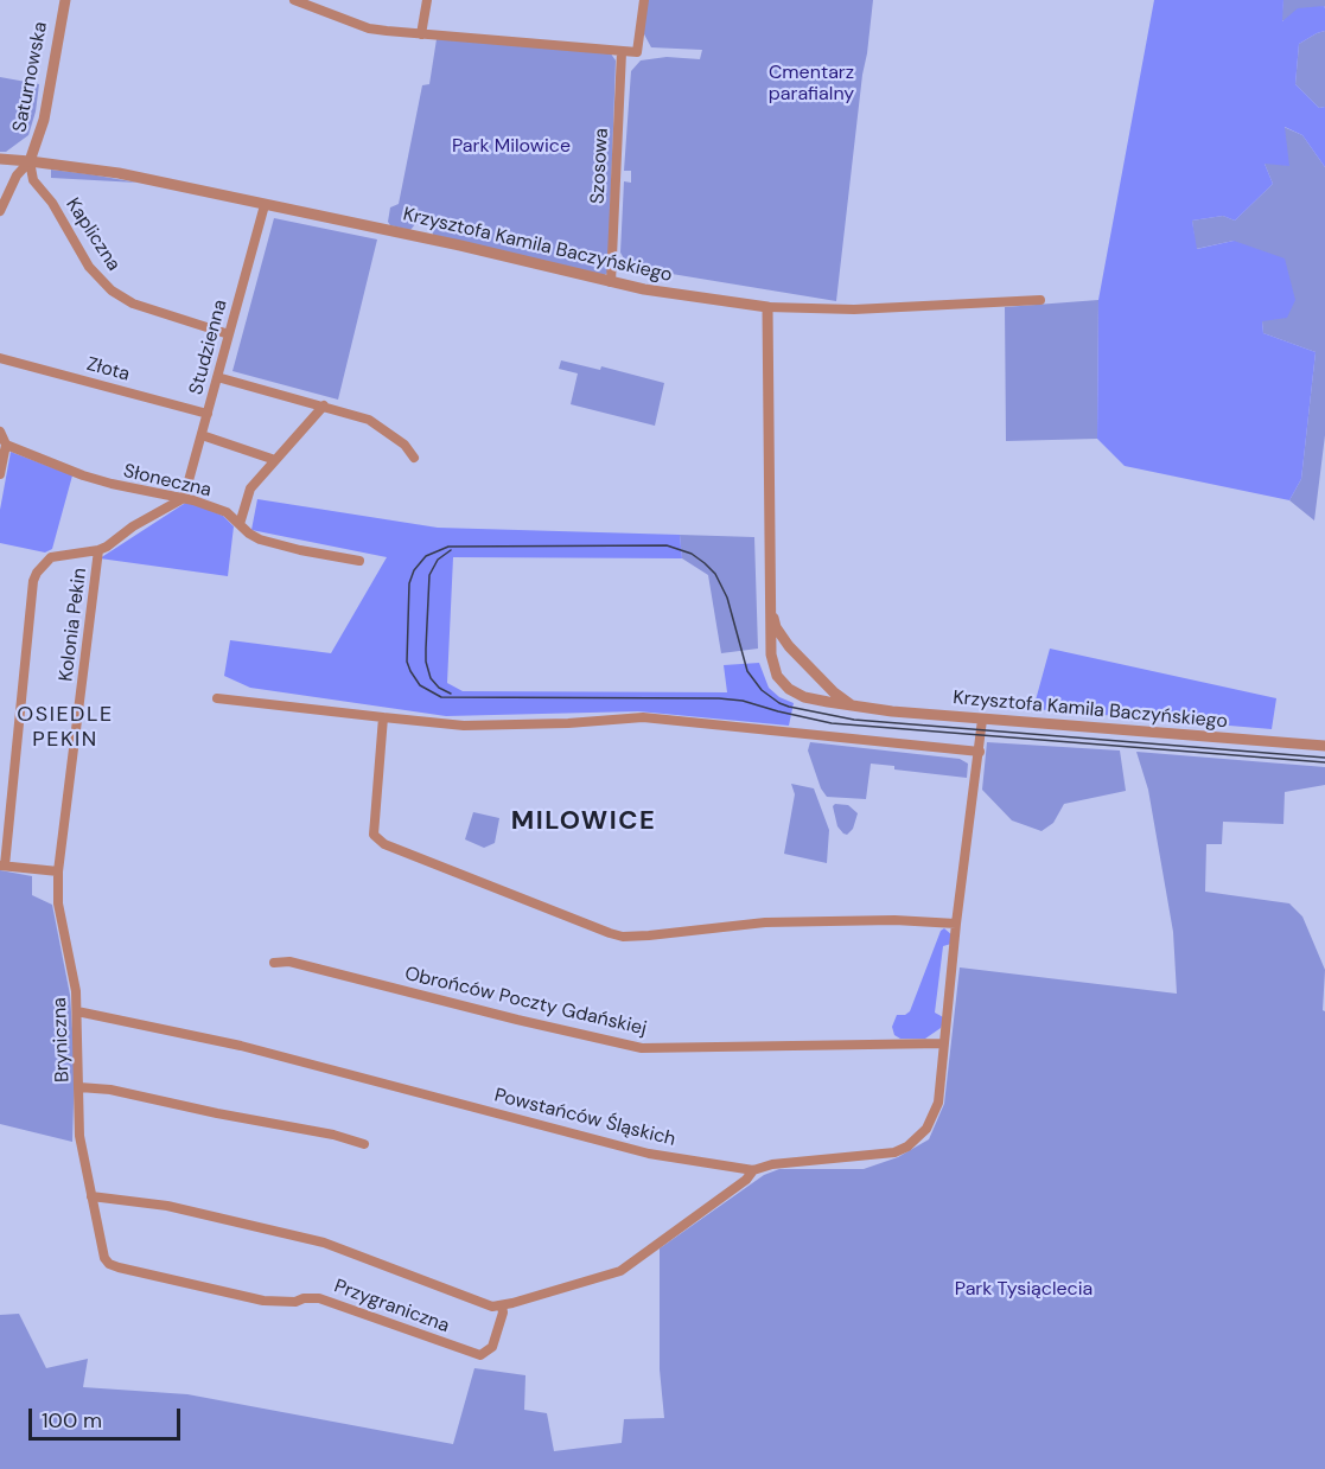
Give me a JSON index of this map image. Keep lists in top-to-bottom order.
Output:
{
  "streets": {
    "street": [
      "Saturnowska",
      "Szosowa",
      "Kapliczna",
      "Krzysztofa Kamila Baczyńskiego",
      "Studzienna",
      "Złota",
      "Słoneczna",
      "Kolonia Pekin",
      "Obrońców Poczty Gdańskiej",
      "Bryniczna",
      "Powstańców Śląskich",
      "Przygraniczna"
    ]
  },
  "crossings": [
    ["Saturnowska", "Kapliczna"],
    ["Saturnowska", "Krzysztofa Kamila Baczyńskiego"],
    ["Szosowa", "Krzysztofa Kamila Baczyńskiego"],
    ["Kapliczna", "Krzysztofa Kamila Baczyńskiego"],
    ["Kapliczna", "Studzienna"],
    ["Krzysztofa Kamila Baczyńskiego", "Studzienna"],
    ["Krzysztofa Kamila Baczyńskiego", "Powstańców Śląskich"],
    ["Studzienna", "Złota"],
    ["Studzienna", "Słoneczna"],
    ["Studzienna", "Kolonia Pekin"],
    ["Słoneczna", "Kolonia Pekin"],
    ["Kolonia Pekin", "Bryniczna"],
    ["Obrońców Poczty Gdańskiej", "Powstańców Śląskich"],
    ["Bryniczna", "Powstańców Śląskich"],
    ["Bryniczna", "Przygraniczna"],
    ["Powstańców Śląskich", "Przygraniczna"]
  ],
  "districts": ["OSIEDLE PEKIN", "MILOWICE"],
  "parks": ["Cmentarz parafialny", "Park Milowice", "Park Tysiąclecia"],
  "scale_bar": "100 m"
}
